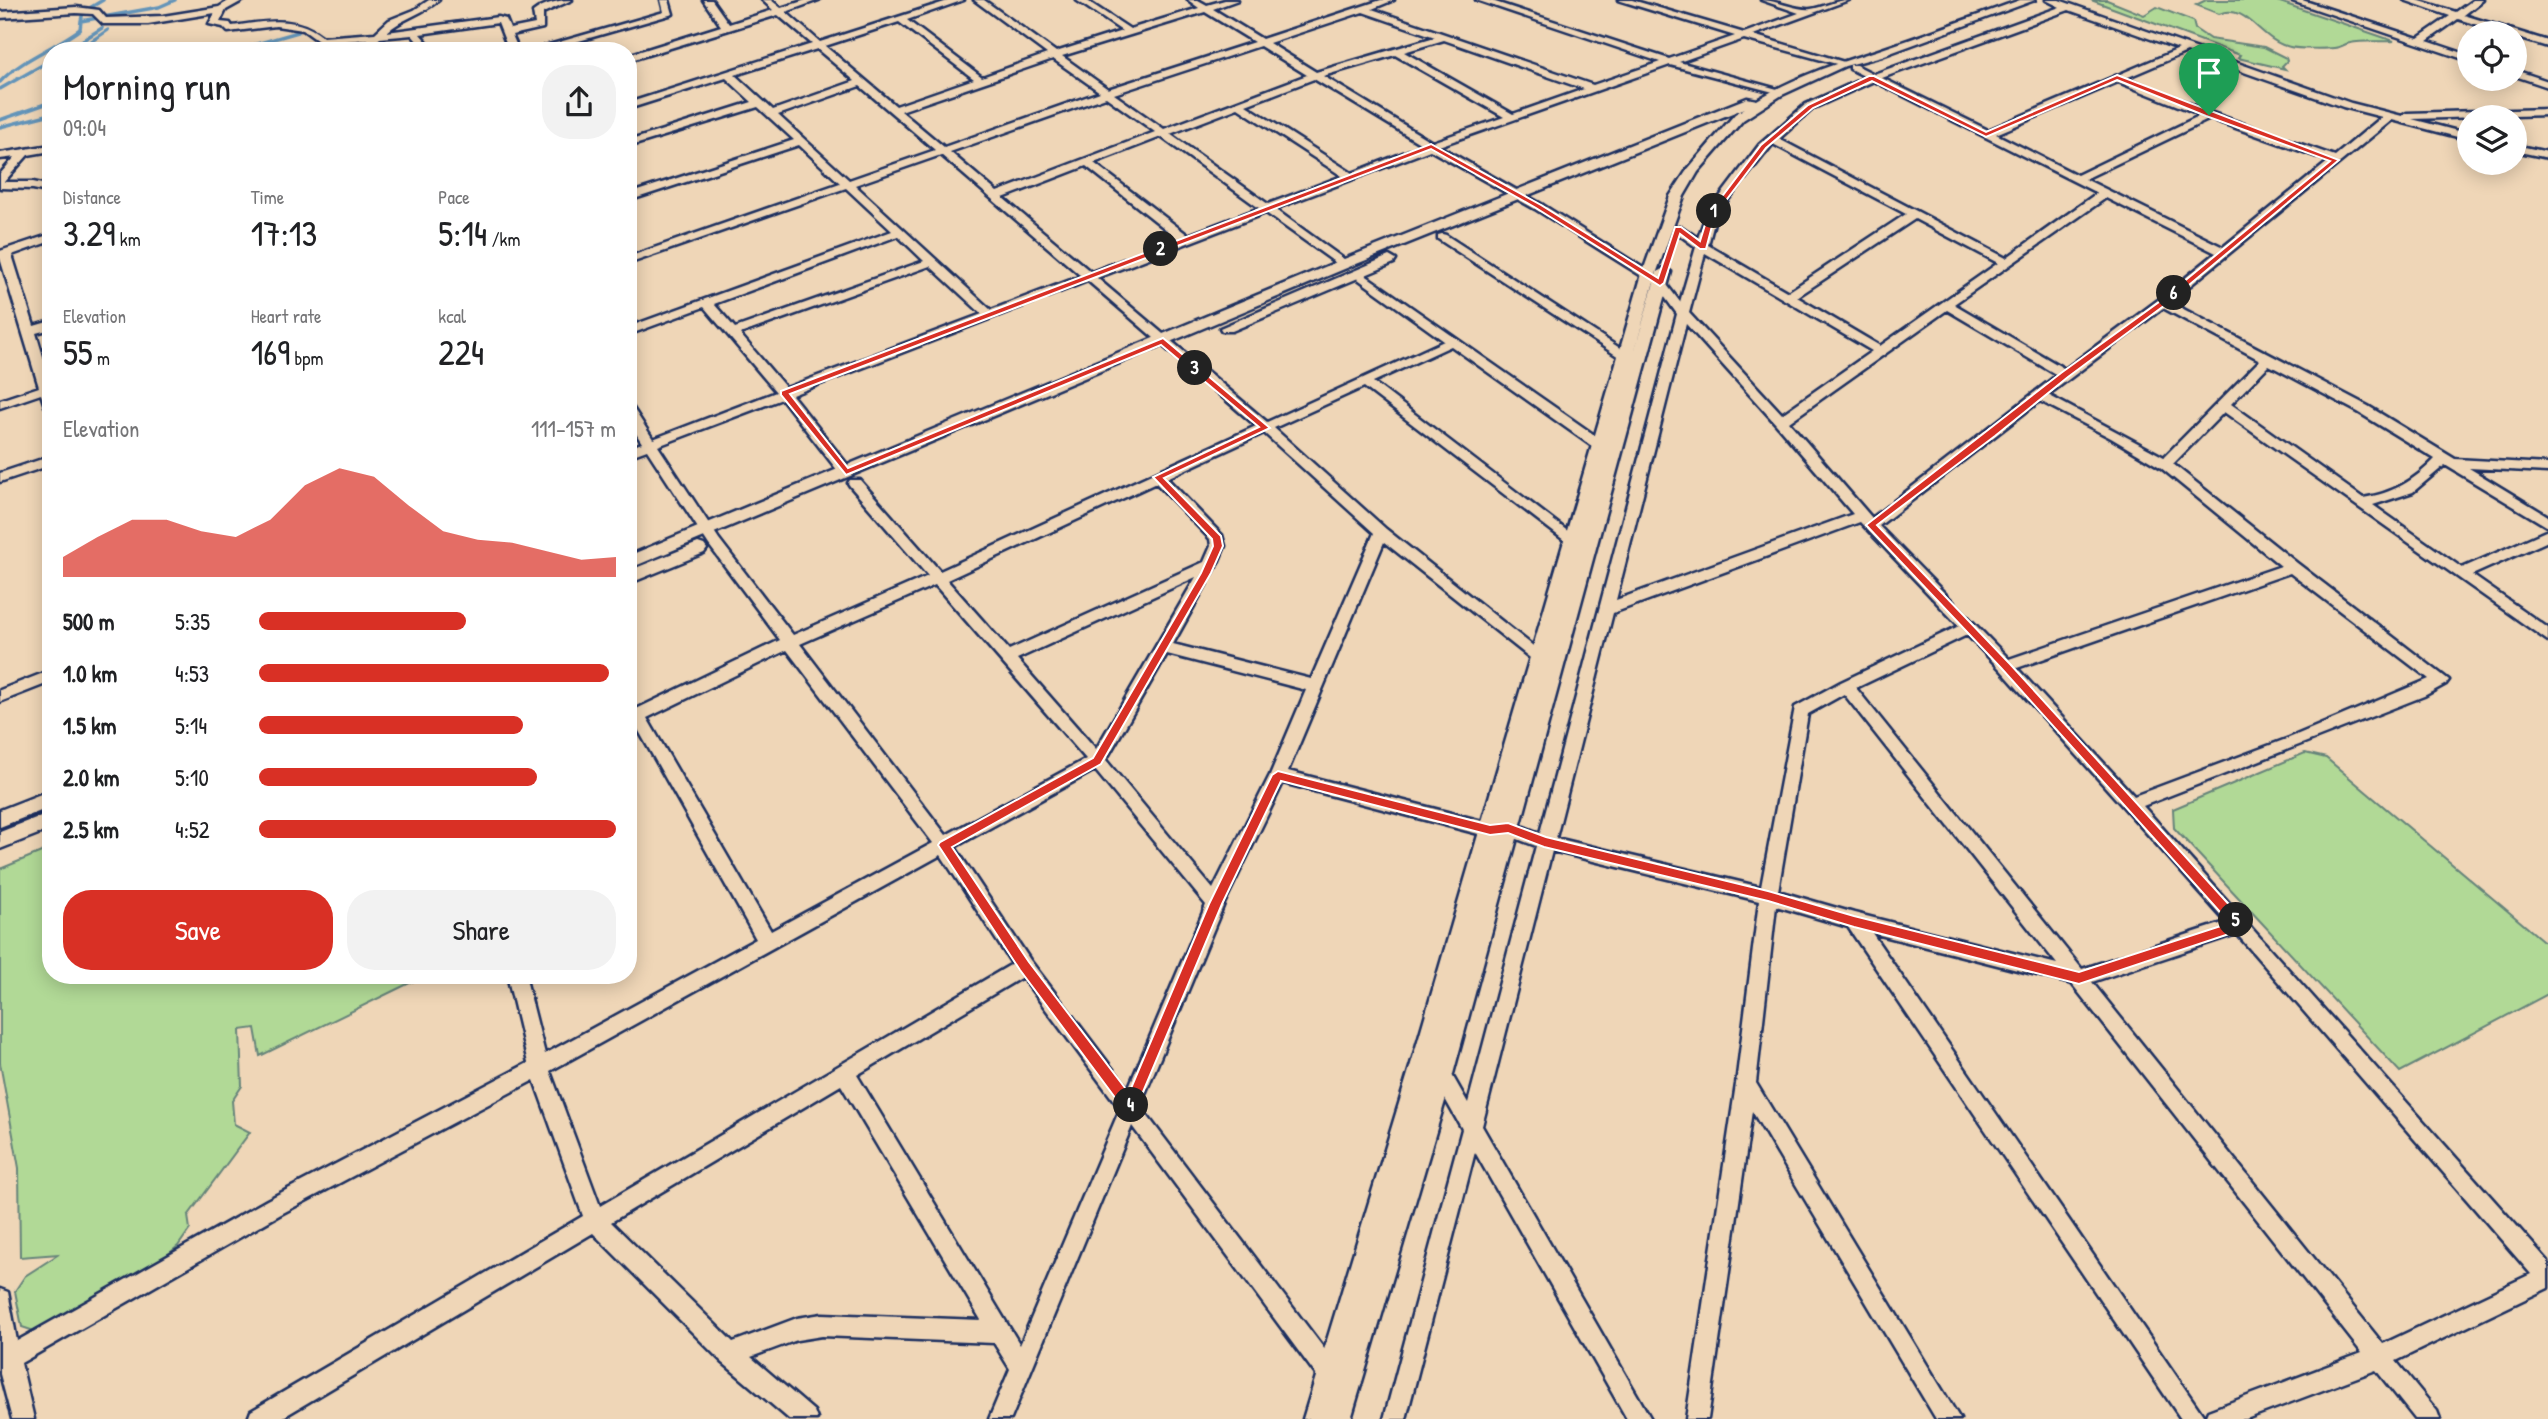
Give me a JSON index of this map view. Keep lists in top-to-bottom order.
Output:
{
  "page": {
    "heading": ["Morning run", "09:04"],
    "stats": [
      ["Distance", "3.29 km"],
      ["Time", "17:13"],
      ["Pace", "5:14 /km"],
      ["Elevation", "55 m"],
      ["Heart rate", "169 bpm"],
      ["kcal", "224"]
    ],
    "pins": [
      "1",
      "2",
      "6",
      "3",
      "5",
      "4"
    ],
    "chart": ["Elevation", "111–157 m"],
    "list": [
      {
        "name": "500 m",
        "note": "5:35"
      },
      {
        "name": "1.0 km",
        "note": "4:53"
      },
      {
        "name": "1.5 km",
        "note": "5:14"
      },
      {
        "name": "2.0 km",
        "note": "5:10"
      },
      {
        "name": "2.5 km",
        "note": "4:52"
      }
    ],
    "buttons": ["Save", "Share"]
  }
}
